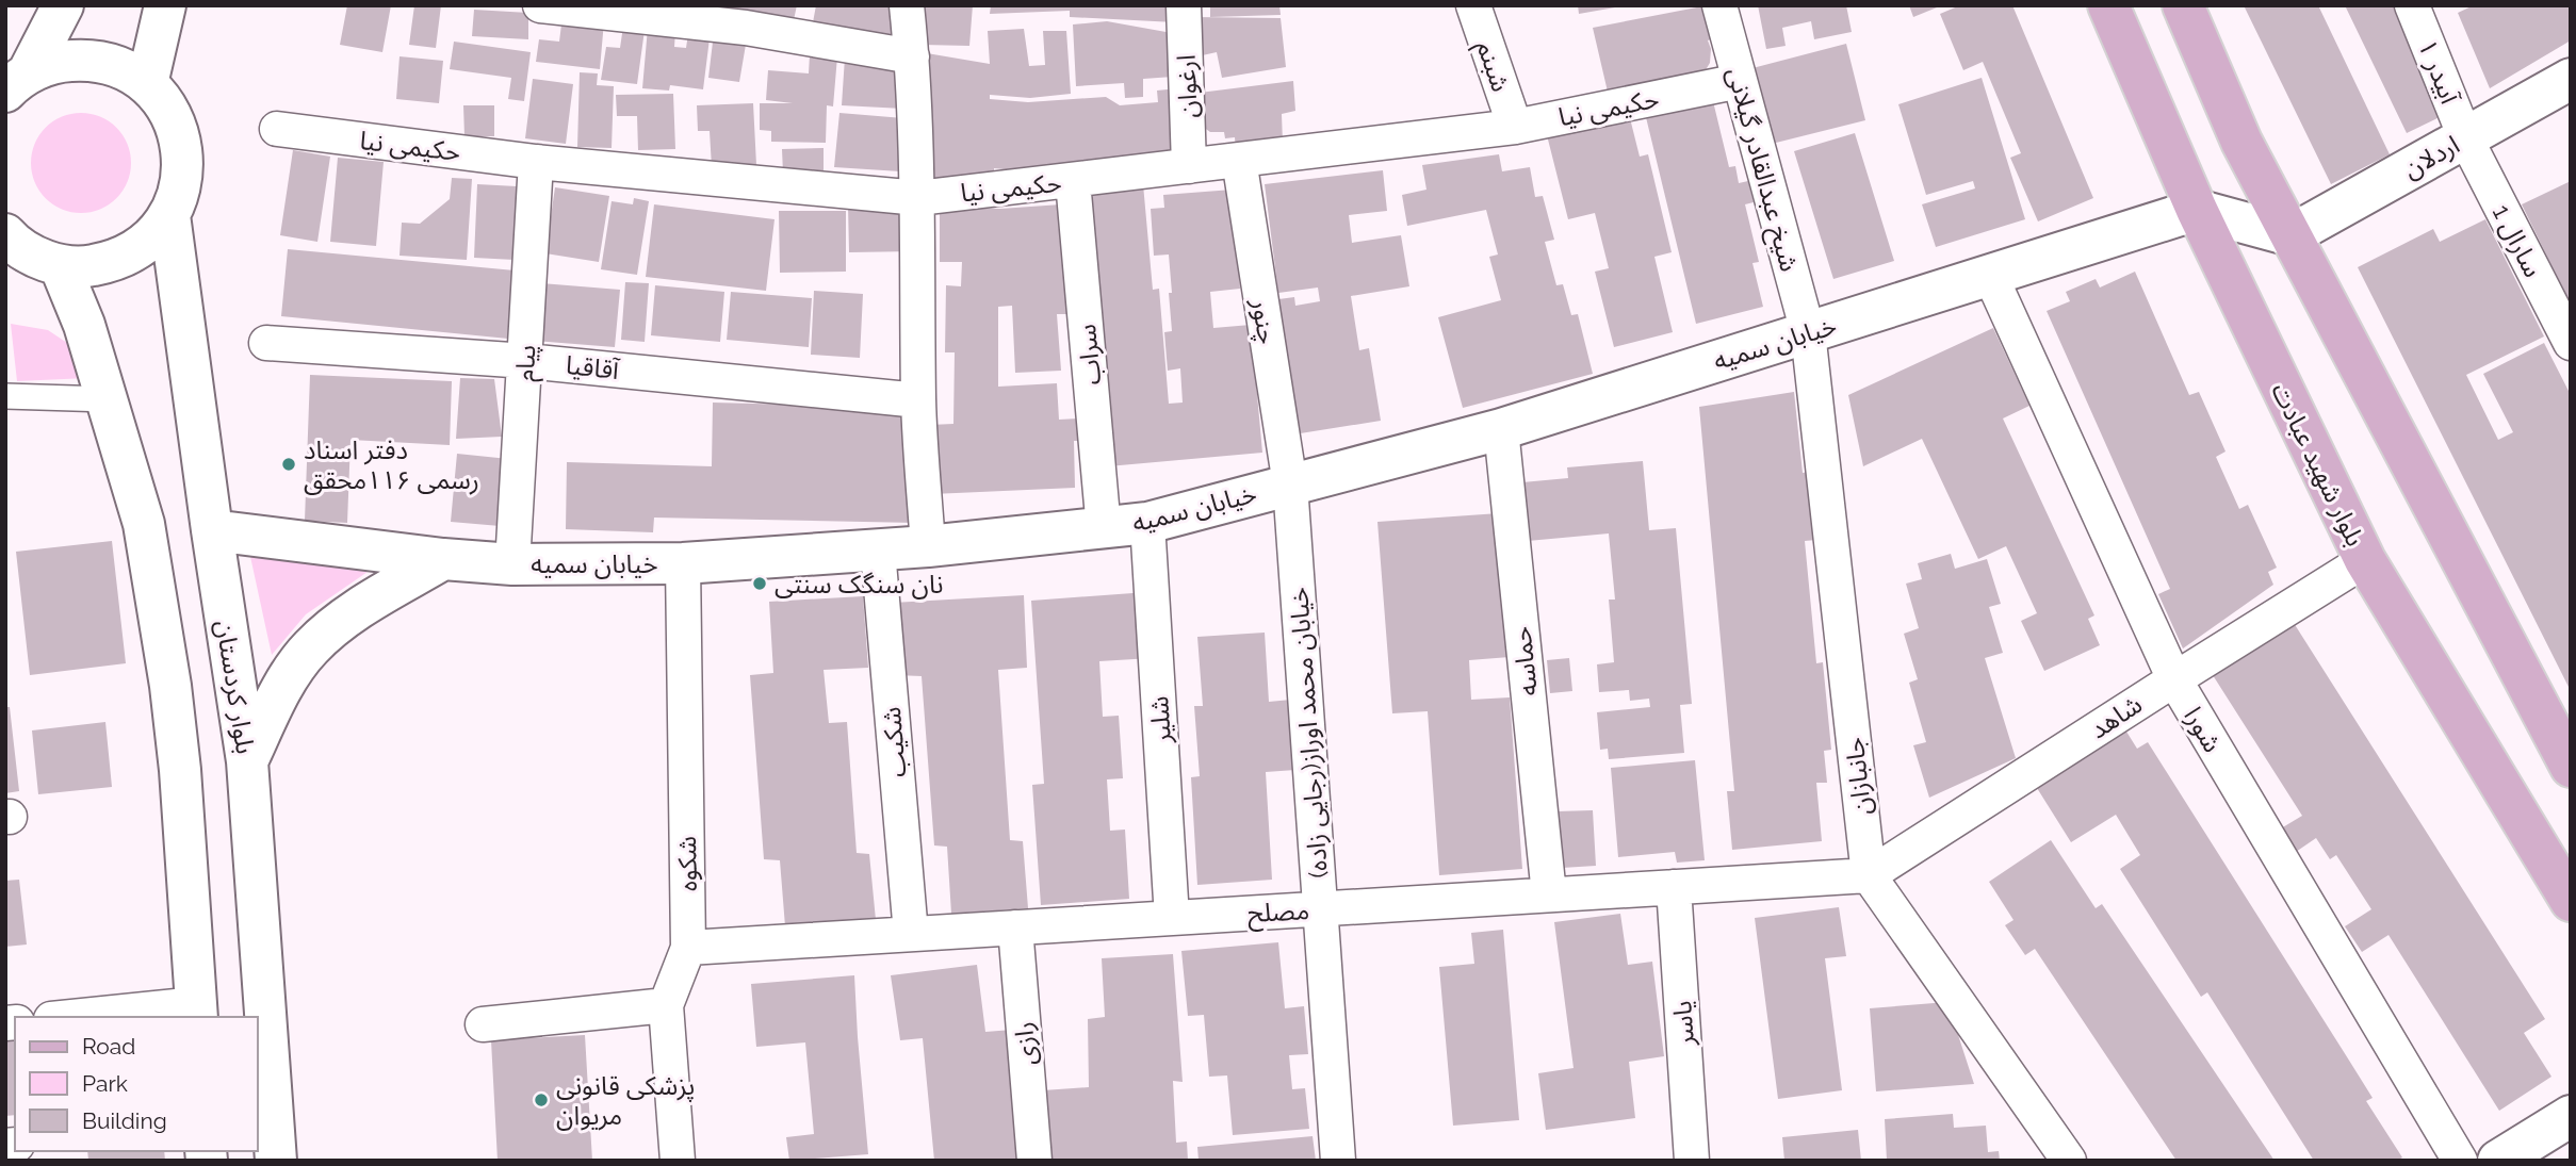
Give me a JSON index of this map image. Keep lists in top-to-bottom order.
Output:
{
  "streets": {
    "main road": ["بلوار شهید عبادت"],
    "street": [
      "شبنم",
      "آبیدر ۱",
      "ارغوان",
      "حکیمی نیا",
      "اردلان",
      "شیخ عبدالقادر گیلانی",
      "سارال 1",
      "چنور",
      "خیابان سمیه",
      "سراب",
      "پیام",
      "آقاقیا",
      "حماسه",
      "بلوار کردستان",
      "شاهد",
      "شلیر",
      "شورا",
      "خیابان محمد اوراز(رجایی زاده)",
      "شکیب",
      "جانبازان",
      "شکوه",
      "مصلح",
      "یاسر",
      "رازی"
    ]
  },
  "crossings": [
    ["شبنم", "حکیمی نیا"],
    ["آبیدر ۱", "اردلان"],
    ["آبیدر ۱", "سارال 1"],
    ["ارغوان", "حکیمی نیا"],
    ["حکیمی نیا", "شیخ عبدالقادر گیلانی"],
    ["حکیمی نیا", "چنور"],
    ["حکیمی نیا", "سراب"],
    ["حکیمی نیا", "پیام"],
    ["اردلان", "سارال 1"],
    ["شیخ عبدالقادر گیلانی", "خیابان سمیه"],
    ["شیخ عبدالقادر گیلانی", "جانبازان"],
    ["چنور", "خیابان سمیه"],
    ["چنور", "خیابان محمد اوراز(رجایی زاده)"],
    ["خیابان سمیه", "سراب"],
    ["خیابان سمیه", "پیام"],
    ["خیابان سمیه", "بلوار شهید عبادت"],
    ["خیابان سمیه", "حماسه"],
    ["خیابان سمیه", "بلوار کردستان"],
    ["خیابان سمیه", "شلیر"],
    ["خیابان سمیه", "شورا"],
    ["خیابان سمیه", "خیابان محمد اوراز(رجایی زاده)"],
    ["خیابان سمیه", "شکیب"],
    ["خیابان سمیه", "جانبازان"],
    ["خیابان سمیه", "شکوه"],
    ["پیام", "آقاقیا"],
    ["بلوار شهید عبادت", "شاهد"],
    ["حماسه", "مصلح"],
    ["شاهد", "شورا"],
    ["شاهد", "جانبازان"],
    ["شاهد", "مصلح"],
    ["شلیر", "مصلح"],
    ["خیابان محمد اوراز(رجایی زاده)", "مصلح"],
    ["شکیب", "مصلح"],
    ["جانبازان", "مصلح"],
    ["شکوه", "مصلح"],
    ["مصلح", "یاسر"],
    ["مصلح", "رازی"]
  ],
  "places": ["دفتر اسناد رسمی ۱۱۶محقق", "نان سنگک سنتی", "پزشکی قانونی مریوان"],
  "legend": ["Road", "Park", "Building"]
}
